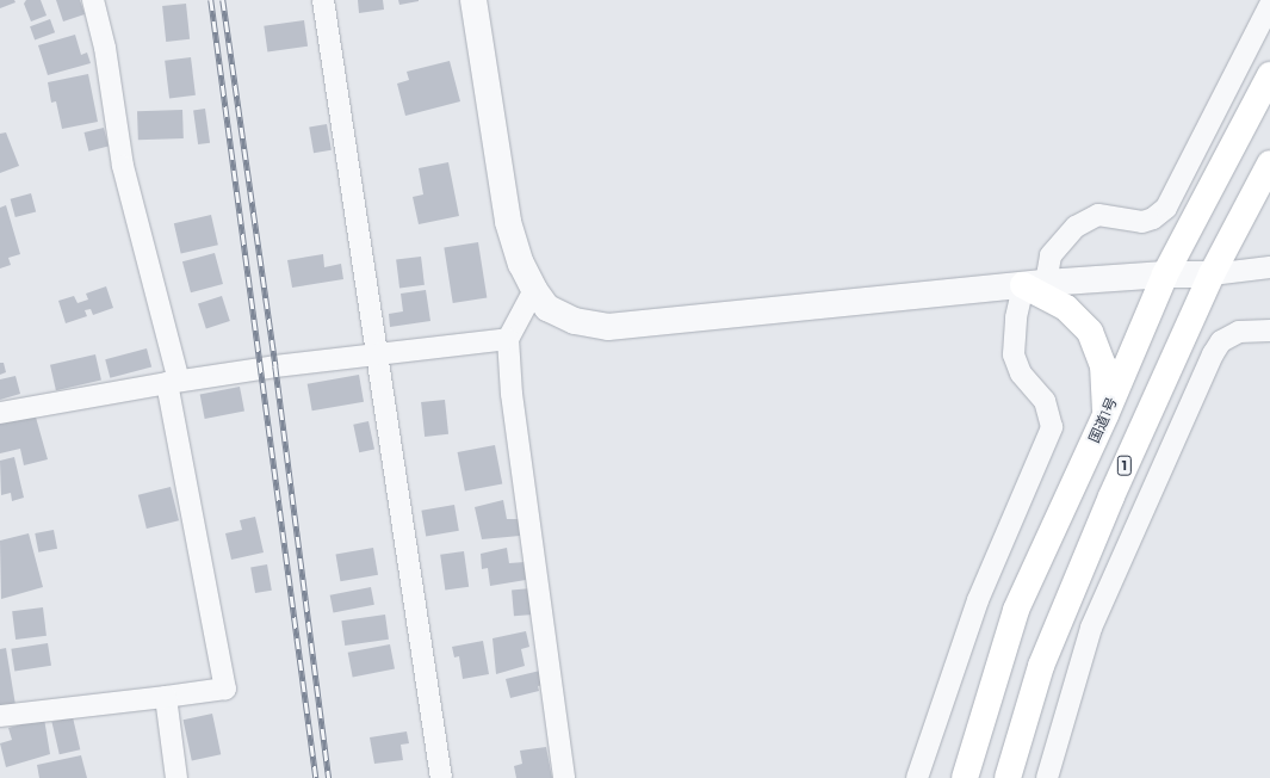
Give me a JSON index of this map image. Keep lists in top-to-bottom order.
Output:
{
  "streets": {
    "highway": ["国道1号", "1"]
  }
}
